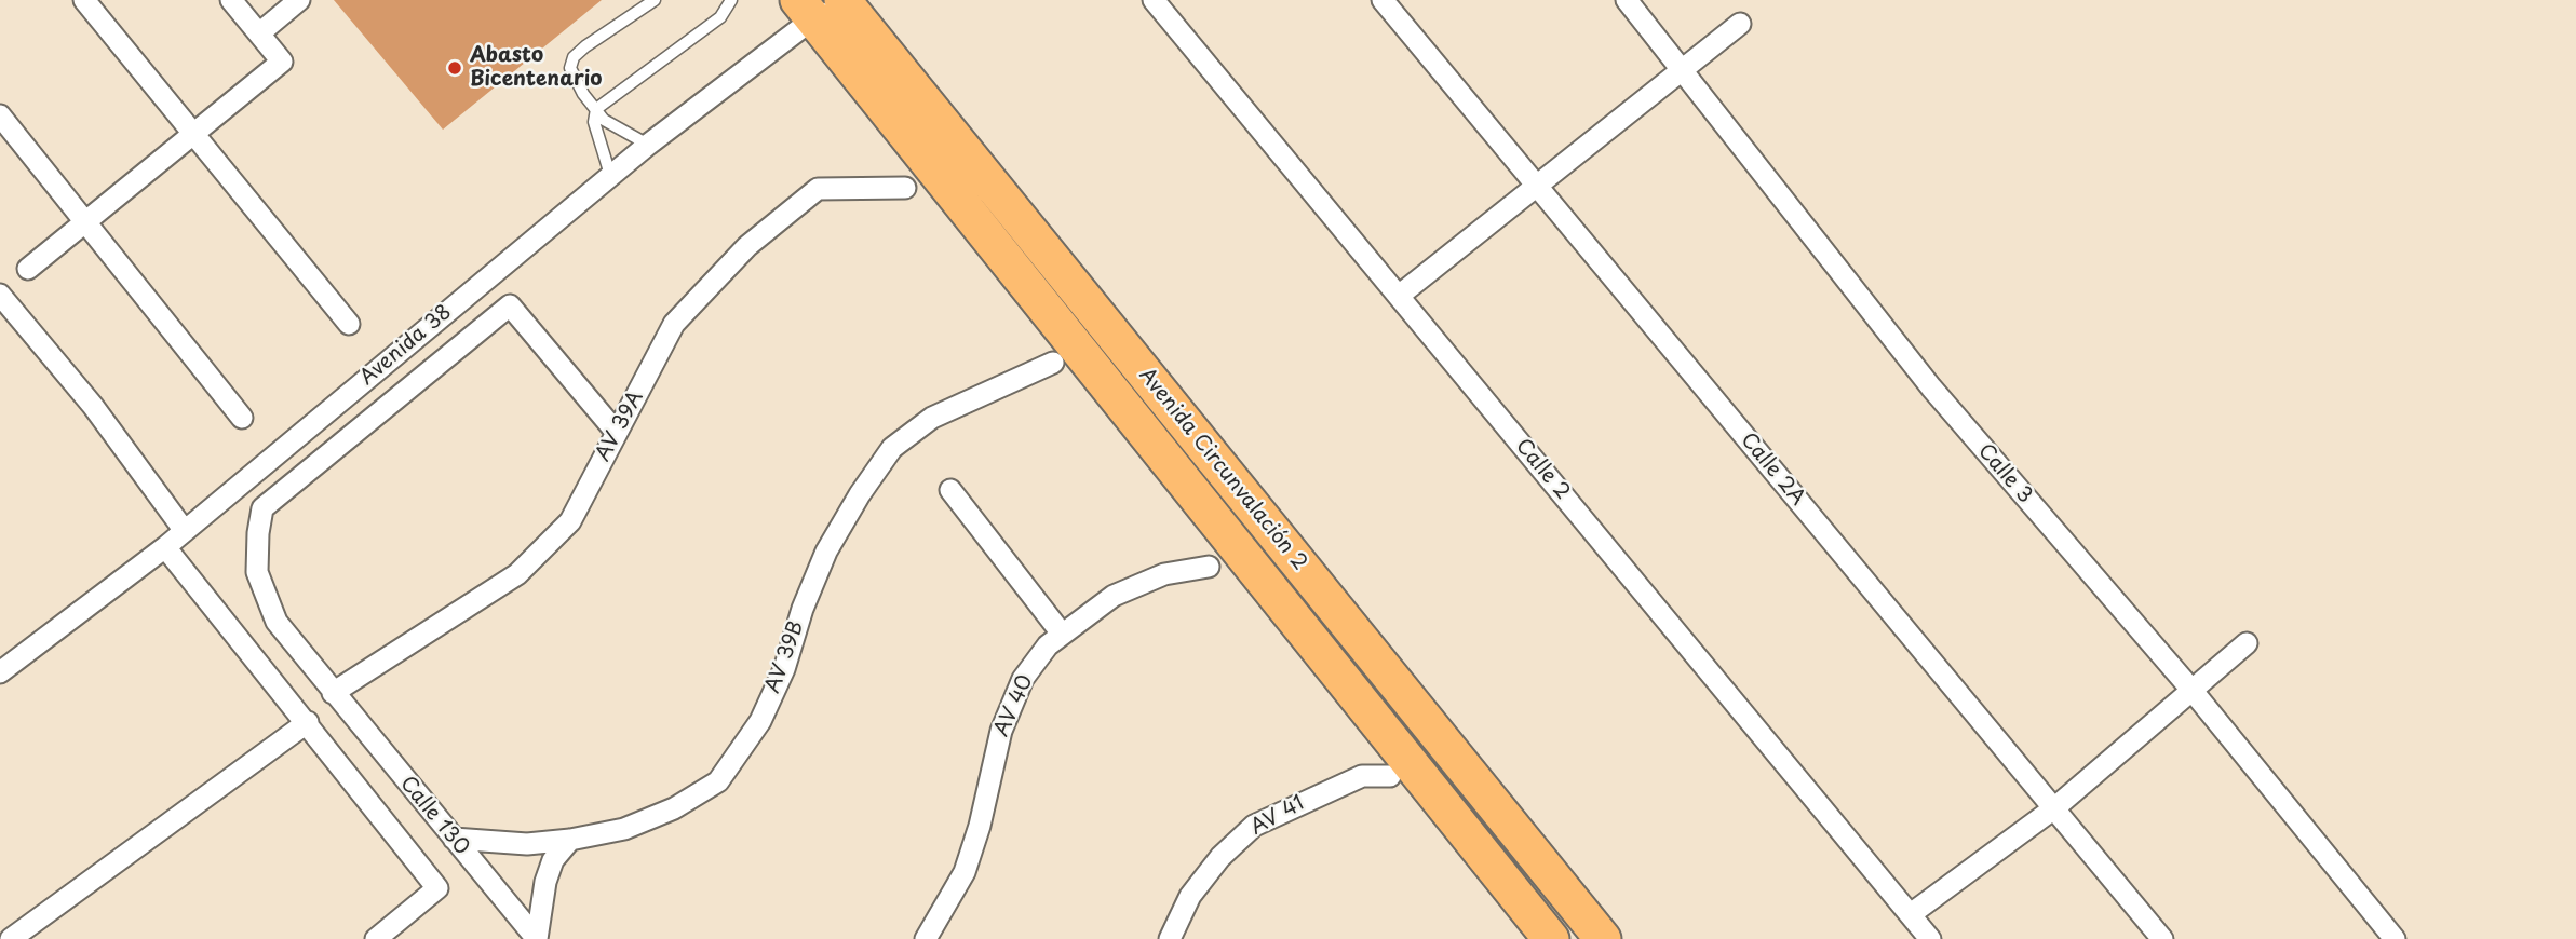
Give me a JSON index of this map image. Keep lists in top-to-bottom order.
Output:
{
  "streets": {
    "highway": ["Avenida Circunvalación 2"],
    "street": [
      "Avenida 38",
      "AV 39A",
      "Calle 2",
      "Calle 2A",
      "Calle 3",
      "AV 39B",
      "AV 40",
      "Calle 130",
      "AV 41"
    ]
  },
  "crossings": [
    ["Avenida 38", "Avenida Circunvalación 2"],
    ["AV 39A", "Calle 130"],
    ["AV 39B", "Calle 130"]
  ],
  "places": ["Abasto Bicentenario"]
}
